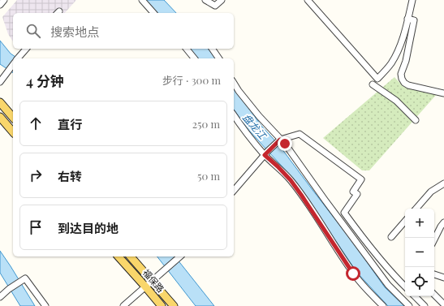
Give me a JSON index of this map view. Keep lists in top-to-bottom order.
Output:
{
  "streets": {
    "main road": ["福保路"]
  },
  "water": ["盘龙江"],
  "page": {
    "search": "搜索地点",
    "heading": ["4 分钟", "步行 · 300 m"],
    "list": [
      ["直行", "250 m"],
      ["右转", "50 m"],
      "到达目的地"
    ],
    "map_buttons": ["+", "−"]
  }
}
